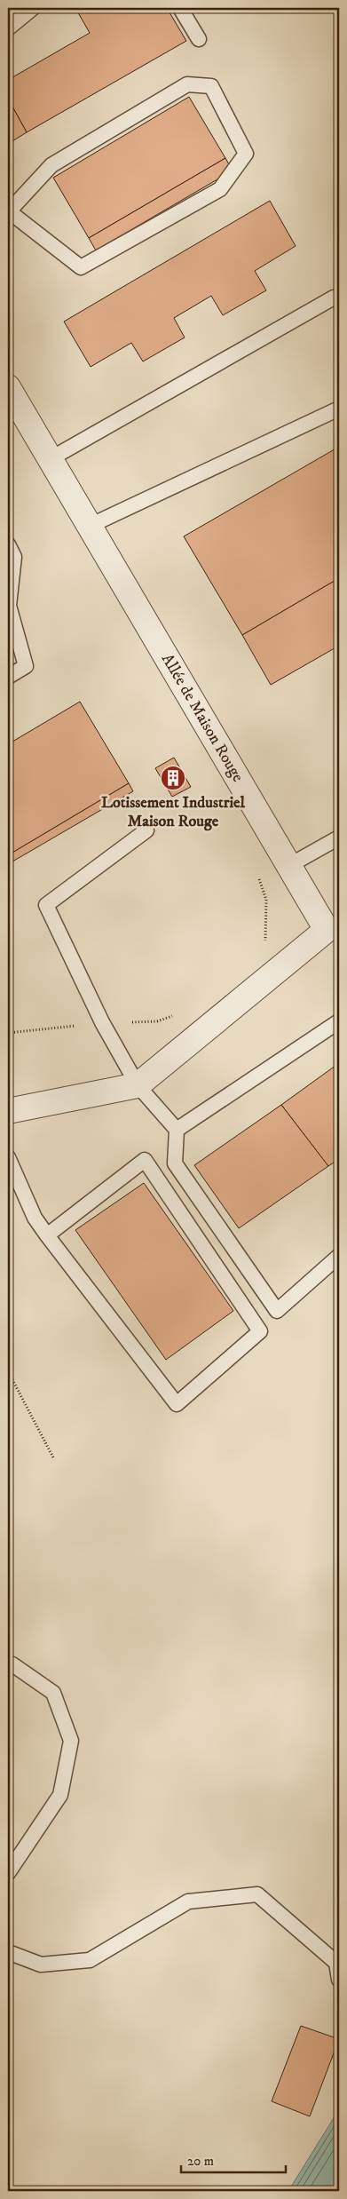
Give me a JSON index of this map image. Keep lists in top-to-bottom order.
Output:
{
  "streets": {
    "street": ["Allée de Maison Rouge"]
  },
  "places": {
    "building": ["Lotissement Industriel Maison Rouge"]
  },
  "scale_bar": "20 m"
}
